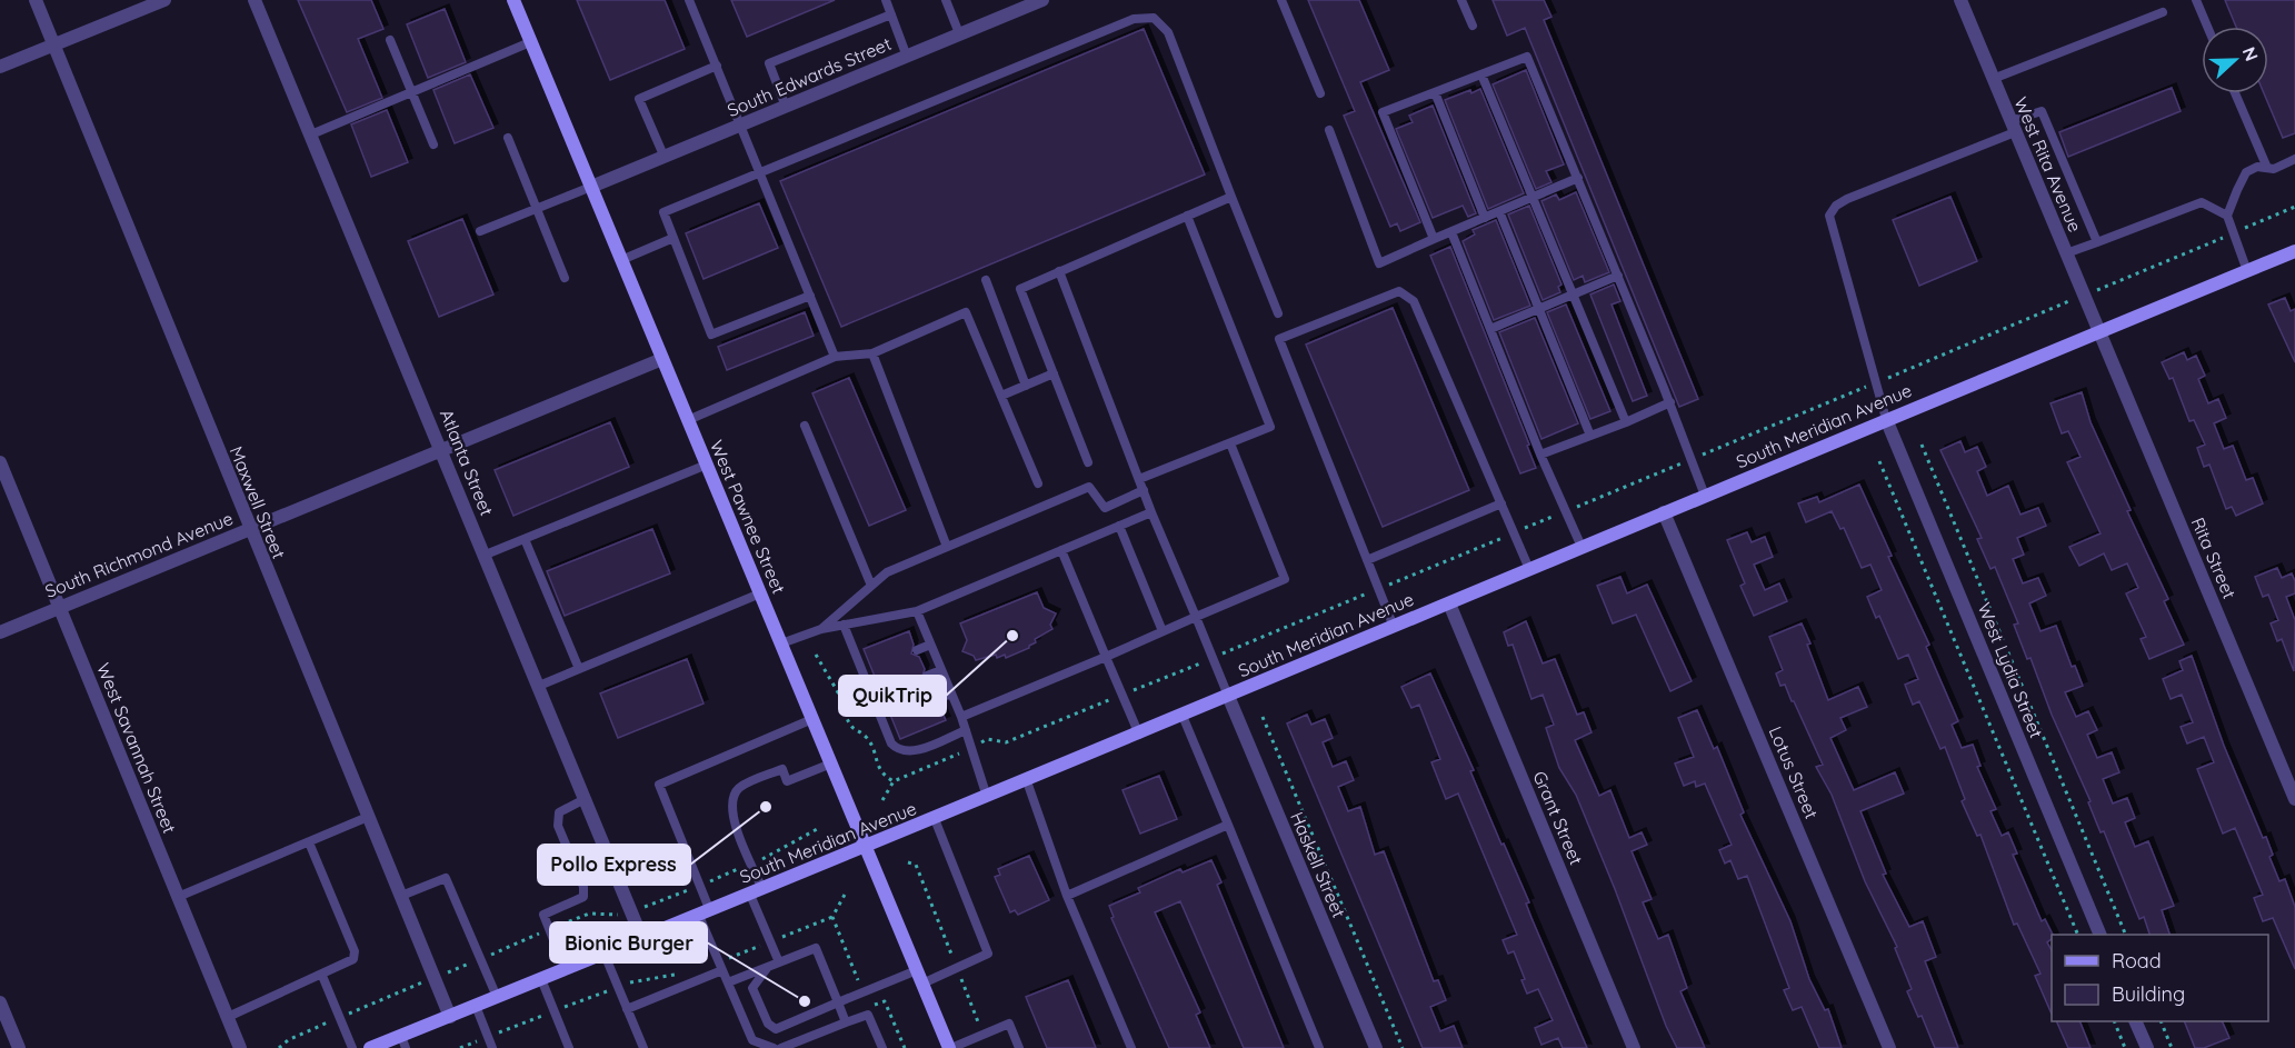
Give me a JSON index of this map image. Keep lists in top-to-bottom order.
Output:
{
  "streets": {
    "main road": ["South Meridian Avenue", "West Pawnee Street"],
    "street": [
      "South Edwards Street",
      "West Rita Avenue",
      "Atlanta Street",
      "Maxwell Street",
      "South Richmond Avenue",
      "Rita Street",
      "West Lydia Street",
      "West Savannah Street",
      "Lotus Street",
      "Grant Street",
      "Haskell Street"
    ]
  },
  "crossings": [
    ["South Edwards Street", "West Pawnee Street"],
    ["West Rita Avenue", "South Meridian Avenue"],
    ["West Rita Avenue", "Rita Street"],
    ["South Meridian Avenue", "Atlanta Street"],
    ["South Meridian Avenue", "Maxwell Street"],
    ["South Meridian Avenue", "West Pawnee Street"],
    ["South Meridian Avenue", "Rita Street"],
    ["South Meridian Avenue", "West Lydia Street"],
    ["South Meridian Avenue", "Lotus Street"],
    ["South Meridian Avenue", "Grant Street"],
    ["South Meridian Avenue", "Haskell Street"],
    ["Atlanta Street", "South Richmond Avenue"],
    ["Maxwell Street", "South Richmond Avenue"],
    ["West Pawnee Street", "South Richmond Avenue"],
    ["South Richmond Avenue", "West Savannah Street"]
  ],
  "places": ["QuikTrip", "Pollo Express", "Bionic Burger"],
  "legend": ["Road", "Building"],
  "north": "right"
}
